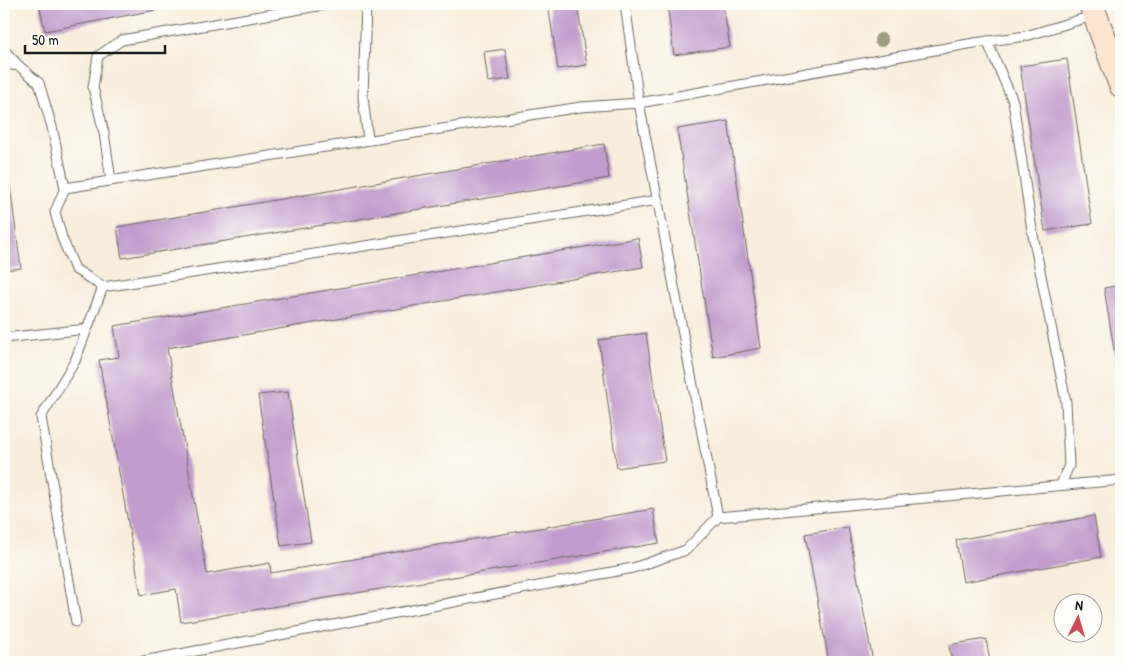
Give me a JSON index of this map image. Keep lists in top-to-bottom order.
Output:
{
  "scale_bar": "50 m",
  "north": "top"
}
